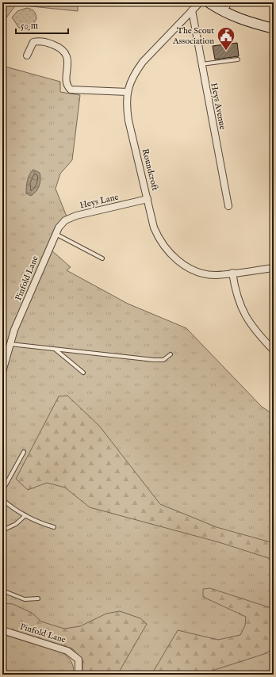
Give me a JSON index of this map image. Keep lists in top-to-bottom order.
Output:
{
  "streets": {
    "street": [
      "Heys Avenue",
      "Roundcroft",
      "Heys Lane",
      "Pinfold Lane"
    ]
  },
  "crossings": [
    ["Heys Avenue", "Roundcroft"],
    ["Roundcroft", "Heys Lane"],
    ["Heys Lane", "Pinfold Lane"]
  ],
  "places": {
    "public building": ["The Scout Association"]
  },
  "scale_bar": "50 m"
}
